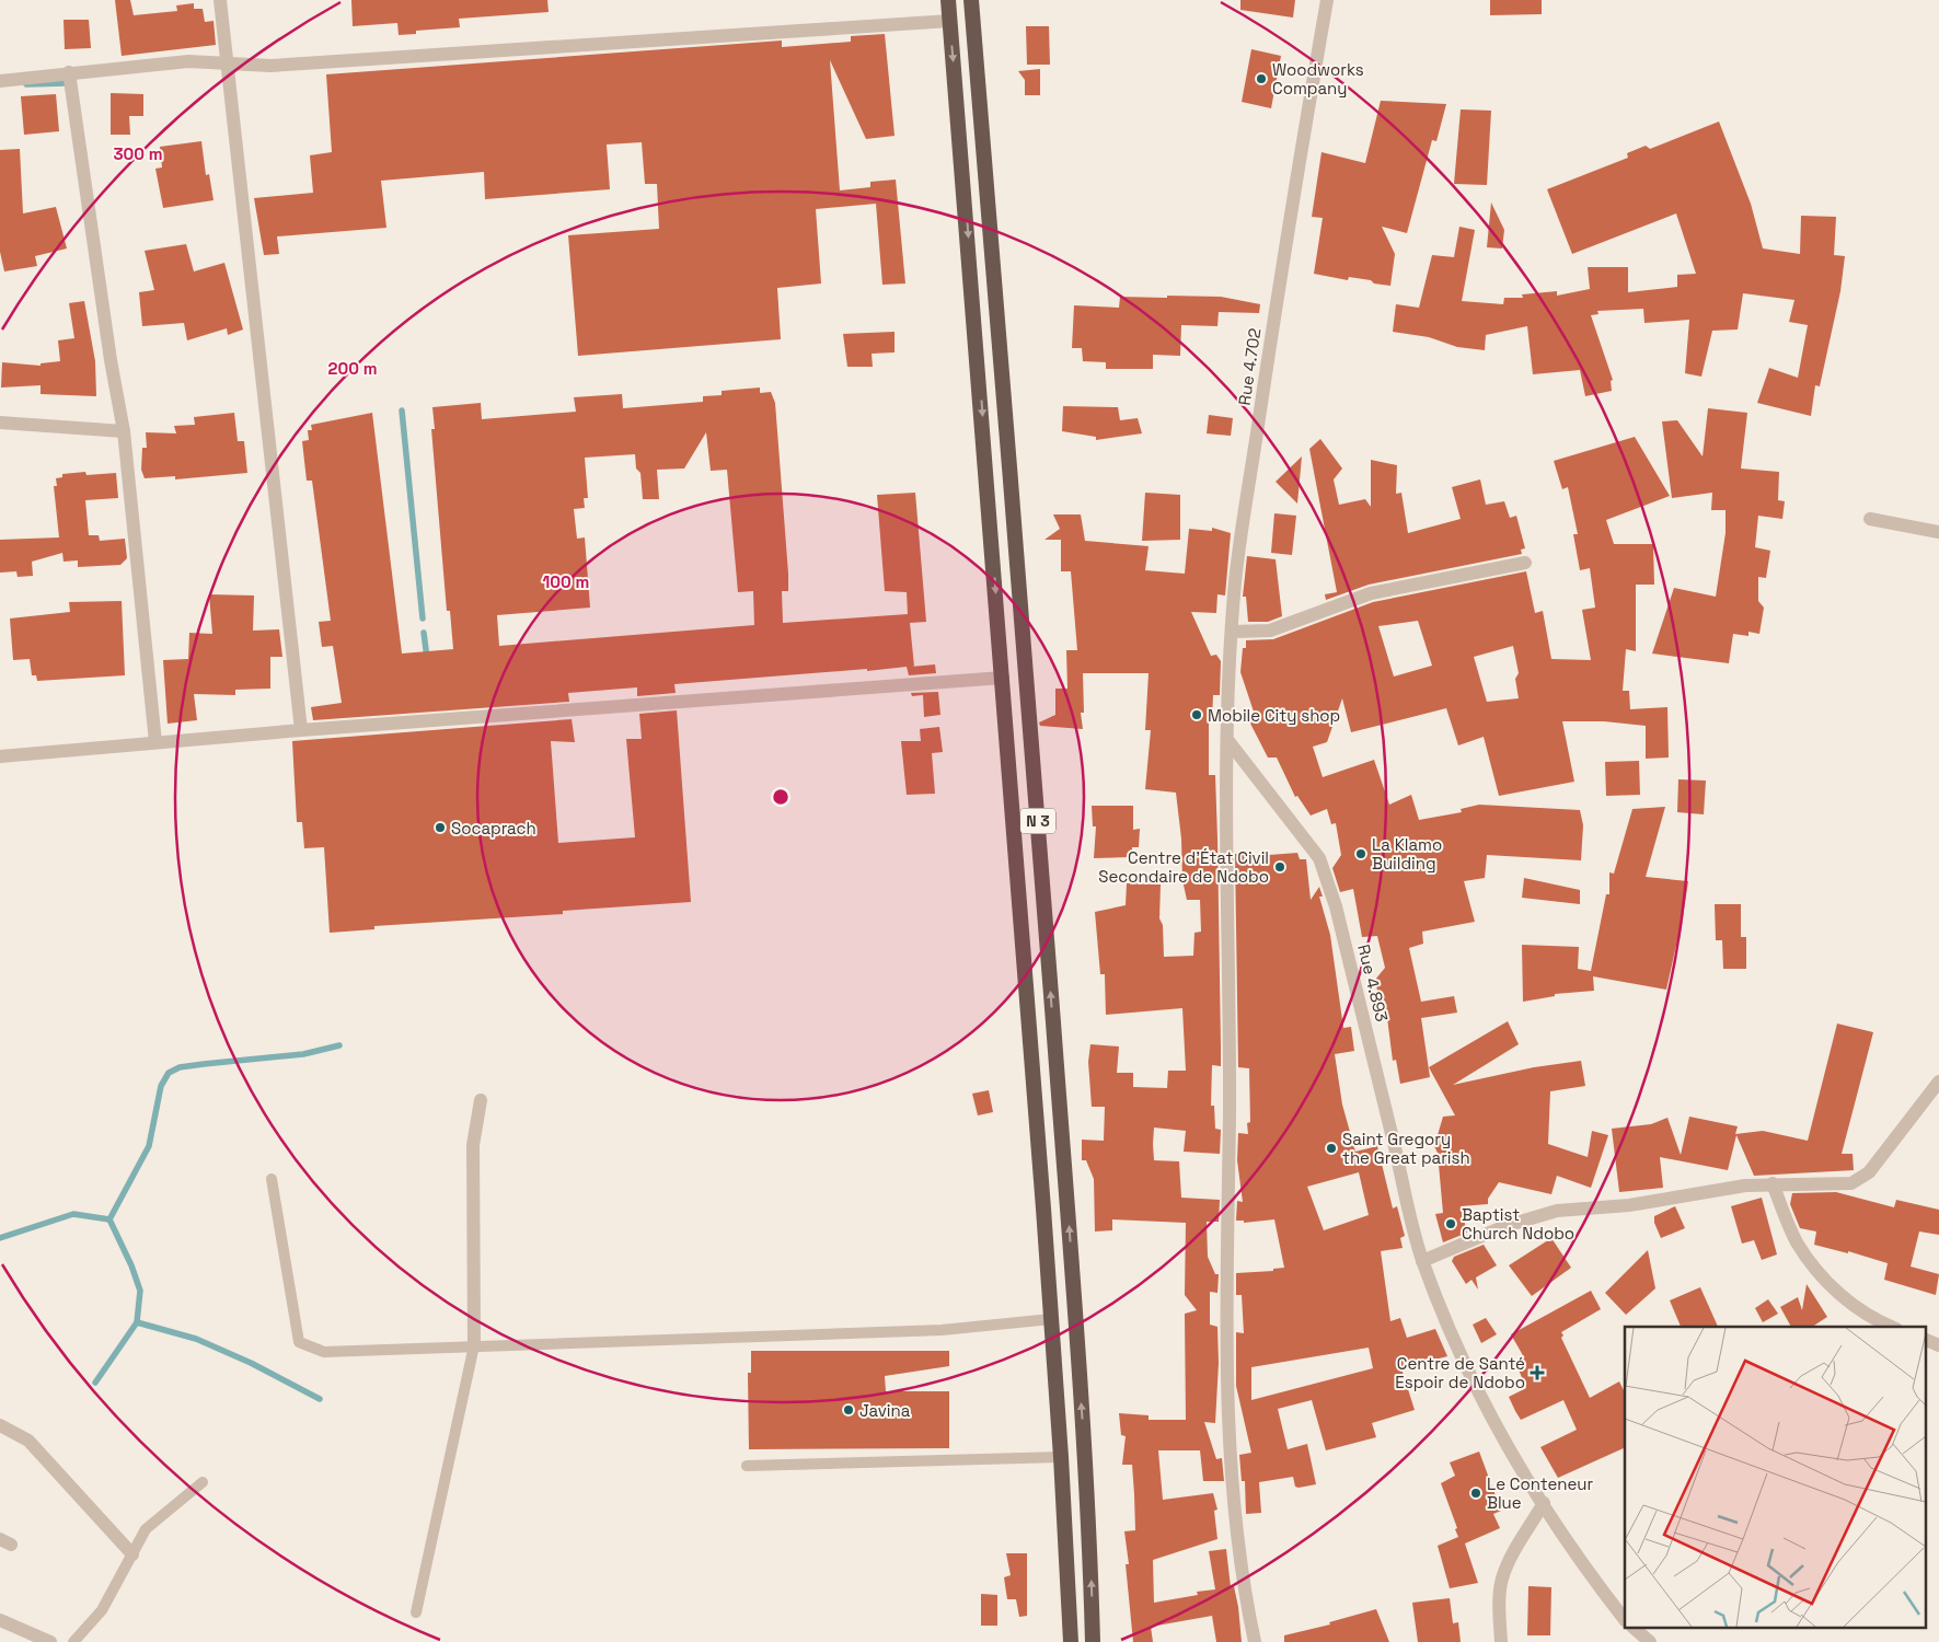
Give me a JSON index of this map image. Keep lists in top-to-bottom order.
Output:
{
  "streets": {
    "highway": ["N 3"],
    "street": ["Rue 4.702", "Rue 4.893"]
  },
  "crossings": [
    ["Rue 4.702", "Rue 4.893"]
  ],
  "places": {
    "other": [
      "Woodworks Company",
      "Mobile City shop",
      "Socaprach",
      "La Klamo Building",
      "Centre d’État Civil Secondaire de Ndobo",
      "Saint Gregory the Great parish",
      "Baptist Church Ndobo",
      "Javina",
      "Le Conteneur Blue"
    ],
    "health": ["Centre de Santé Espoir de Ndobo"]
  },
  "rings": ["300 m", "200 m", "100 m"]
}
